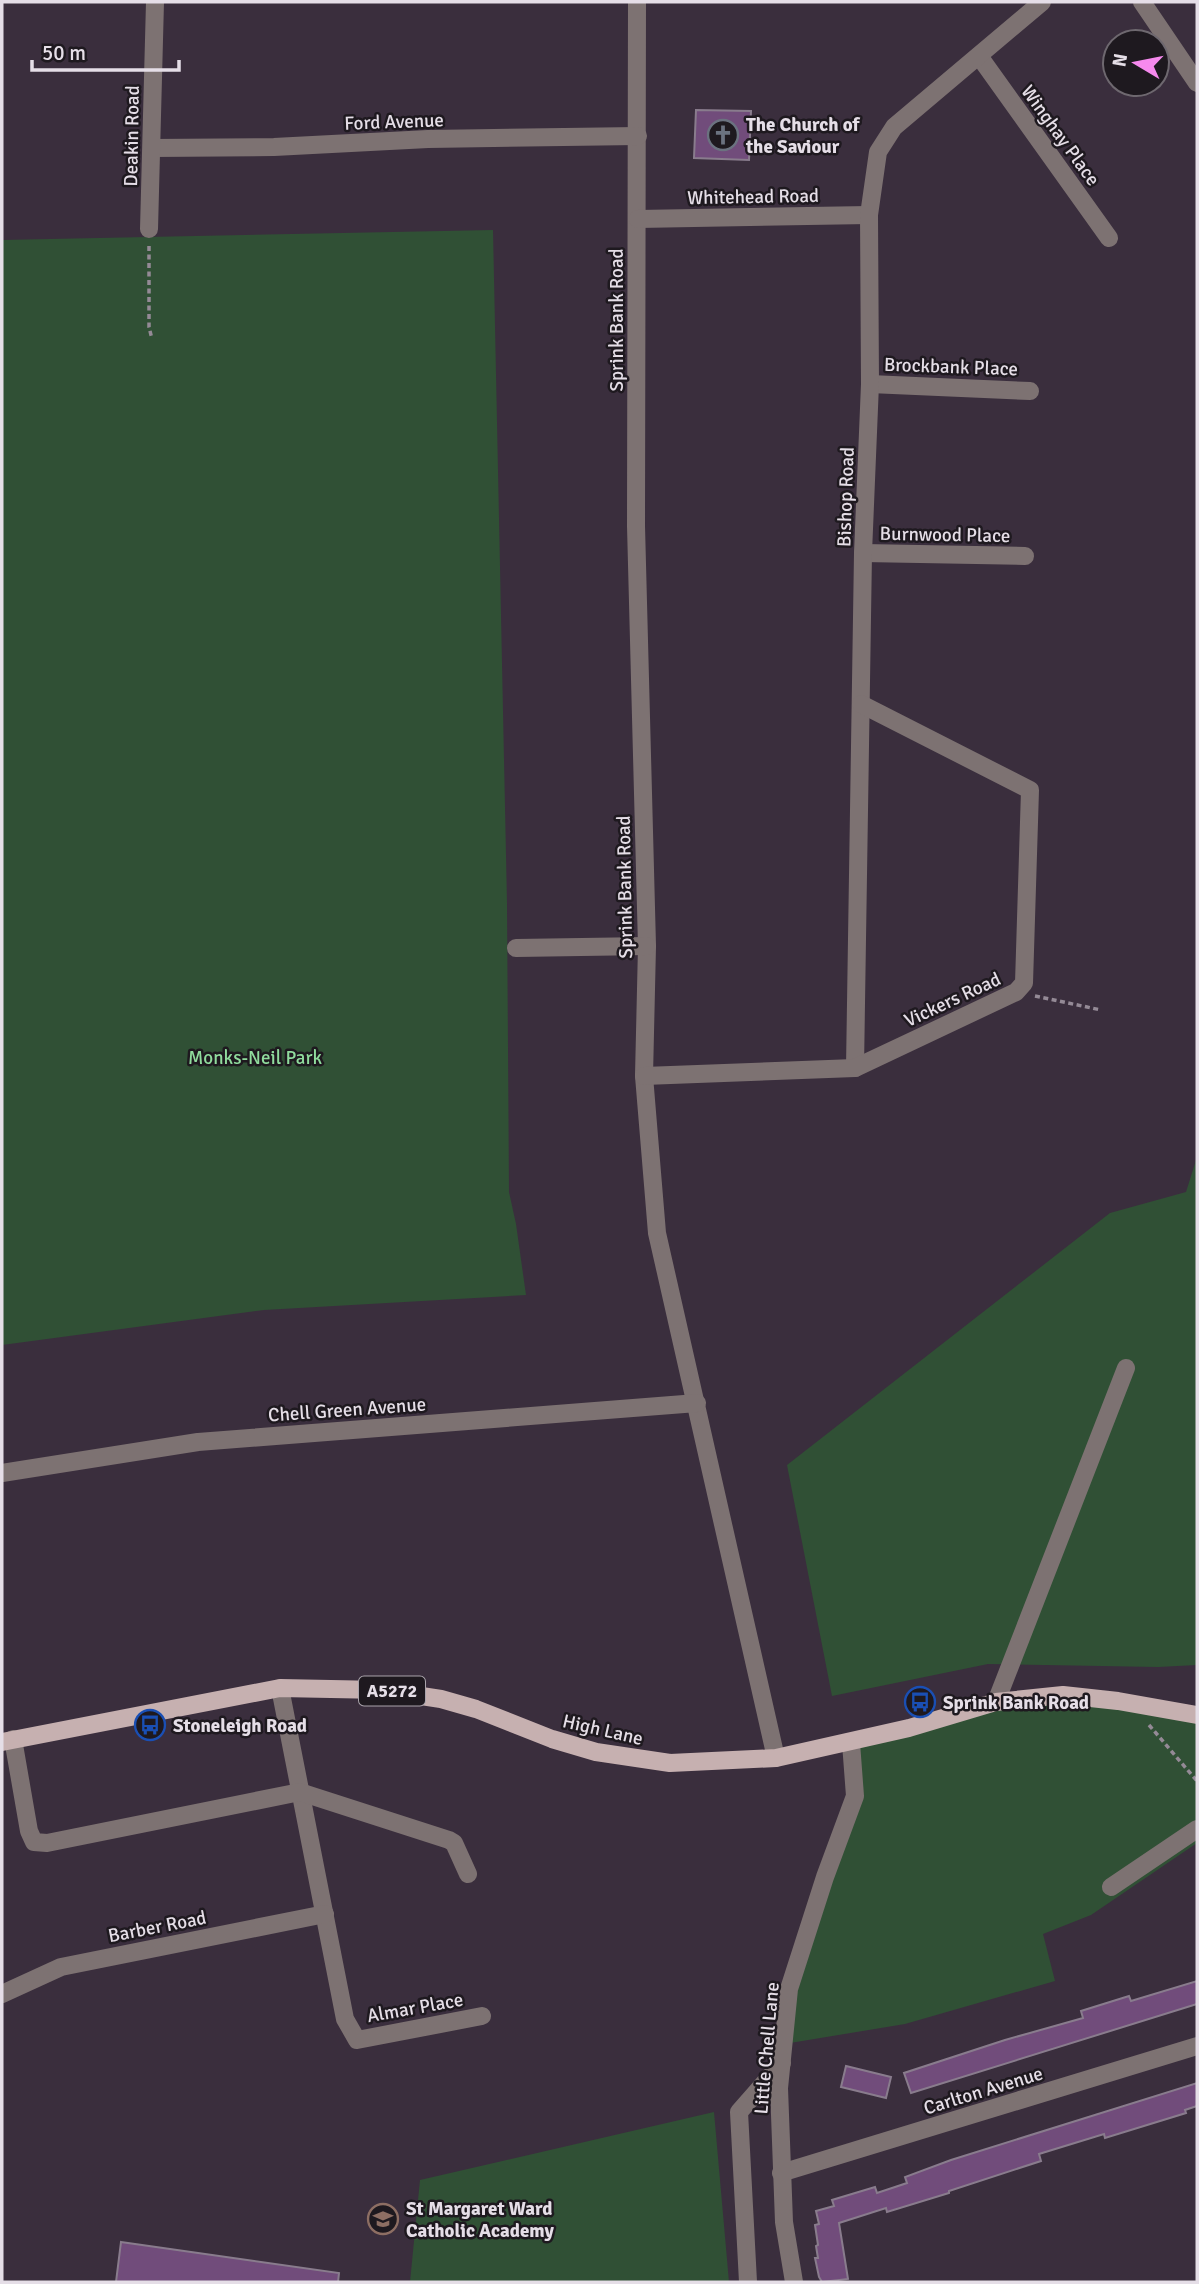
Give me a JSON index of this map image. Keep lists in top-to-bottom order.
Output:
{
  "streets": {
    "main road": ["A5272", "High Lane"],
    "street": [
      "Ford Avenue",
      "Winghay Place",
      "Deakin Road",
      "Whitehead Road",
      "Sprink Bank Road",
      "Brockbank Place",
      "Bishop Road",
      "Burnwood Place",
      "Vickers Road",
      "Chell Green Avenue",
      "Barber Road",
      "Almar Place",
      "Little Chell Lane",
      "Carlton Avenue"
    ]
  },
  "crossings": [
    ["Ford Avenue", "Deakin Road"],
    ["Ford Avenue", "Sprink Bank Road"],
    ["Winghay Place", "Bishop Road"],
    ["Whitehead Road", "Sprink Bank Road"],
    ["Whitehead Road", "Bishop Road"],
    ["Sprink Bank Road", "Vickers Road"],
    ["Sprink Bank Road", "Chell Green Avenue"],
    ["Sprink Bank Road", "High Lane"],
    ["Brockbank Place", "Bishop Road"],
    ["Bishop Road", "Burnwood Place"],
    ["Bishop Road", "Vickers Road"],
    ["High Lane", "Little Chell Lane"],
    ["Barber Road", "Almar Place"],
    ["Little Chell Lane", "Carlton Avenue"]
  ],
  "parks": ["Monks-Neil Park"],
  "places": {
    "church": ["The Church of the Saviour"],
    "bus stop": ["Sprink Bank Road", "Stoneleigh Road"],
    "school or university": ["St Margaret Ward Catholic Academy"]
  },
  "scale_bar": "50 m",
  "north": "left"
}
